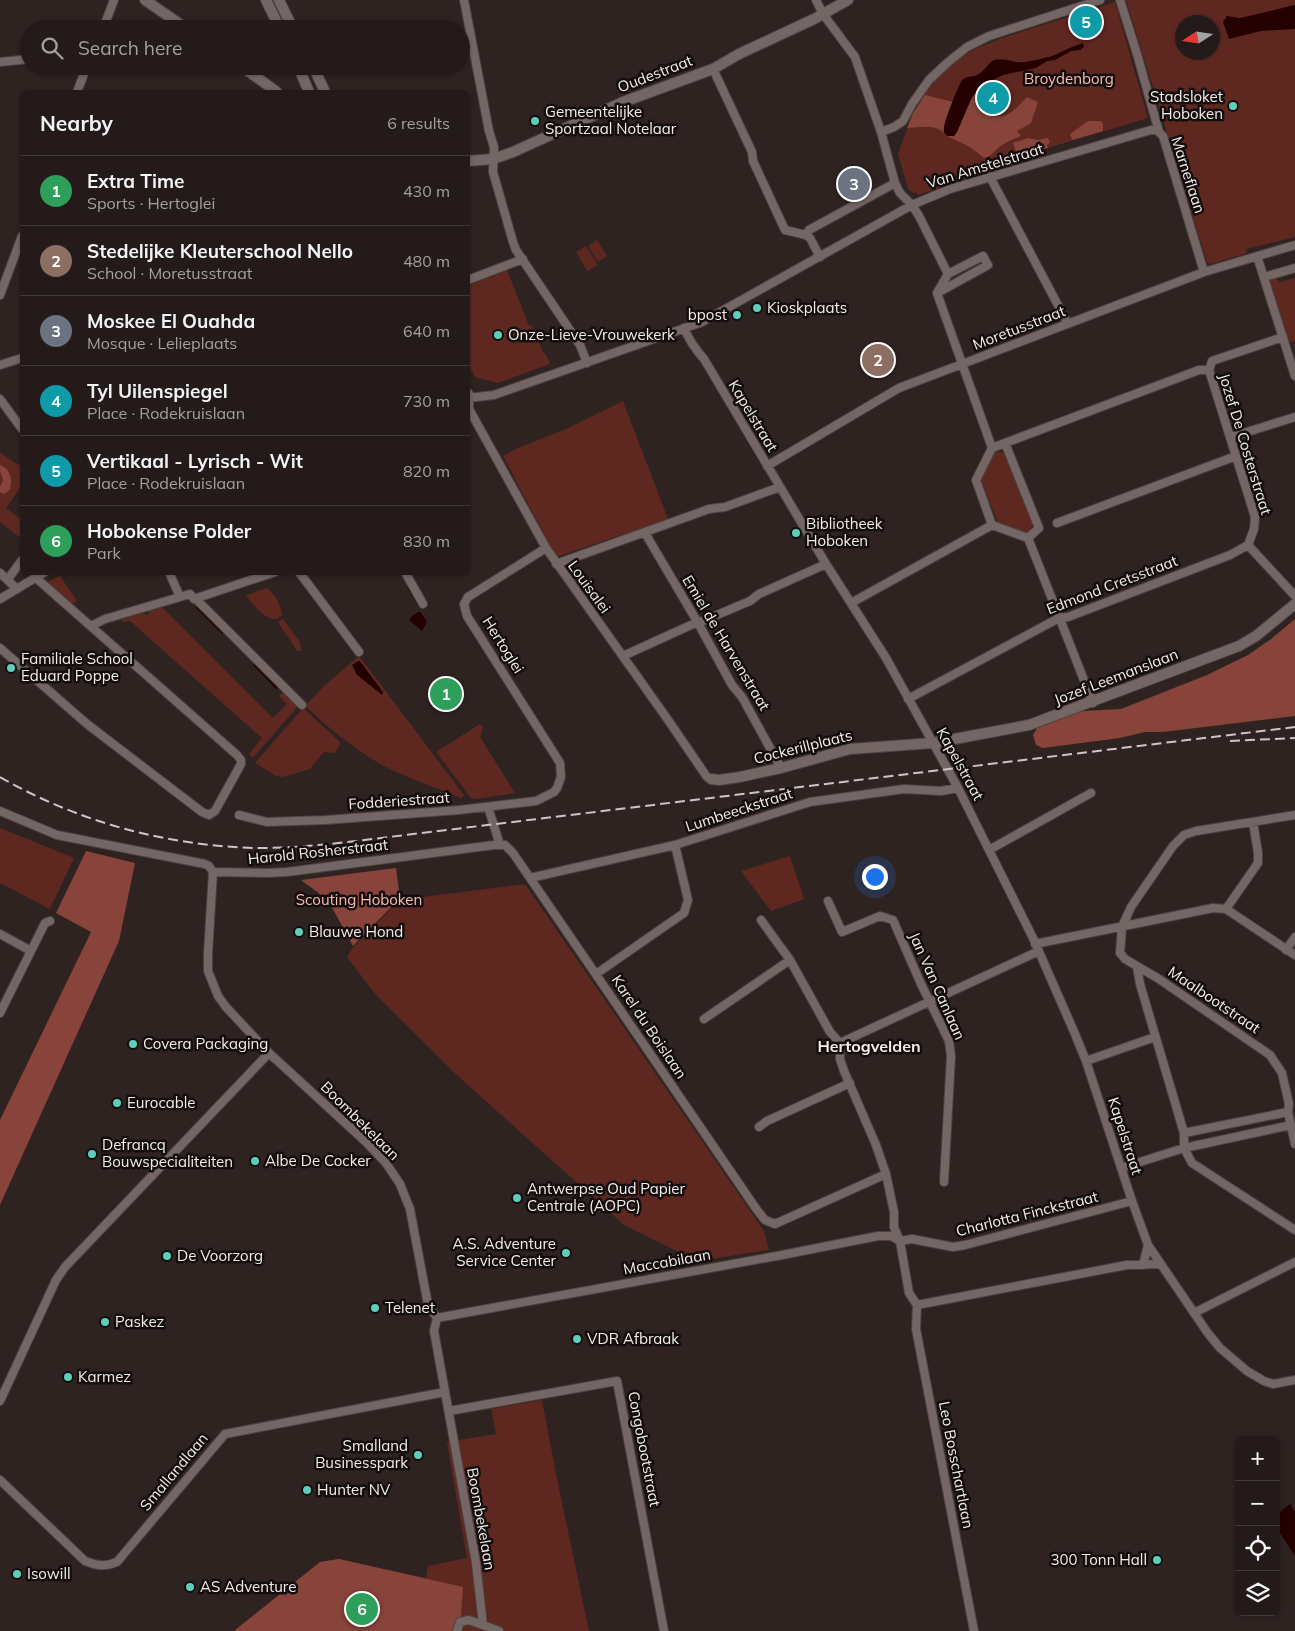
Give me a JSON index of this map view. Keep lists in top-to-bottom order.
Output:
{
  "streets": {
    "street": [
      "Oudestraat",
      "Van Amstelstraat",
      "Marneflaan",
      "Moretusstraat",
      "Kapelstraat",
      "Jozef De Costerstraat",
      "Edmond Cretsstraat",
      "Louisalei",
      "Emiel de Harvenstraat",
      "Hertoglei",
      "Jozef Leemanslaan",
      "Cockerillplaats",
      "Fodderiestraat",
      "Lumbeeckstraat",
      "Harold Rosherstraat",
      "Jan Van Canlaan",
      "Maalbootstraat",
      "Karel du Boislaan",
      "Boombekelaan",
      "Charlotta Finckstraat",
      "Maccabilaan",
      "Congobootstraat",
      "Leo Bosschartlaan",
      "Smallandlaan"
    ]
  },
  "crossings": [
    ["Van Amstelstraat", "Marneflaan"],
    ["Marneflaan", "Moretusstraat"],
    ["Moretusstraat", "Kapelstraat"],
    ["Kapelstraat", "Edmond Cretsstraat"],
    ["Kapelstraat", "Jozef Leemanslaan"],
    ["Kapelstraat", "Cockerillplaats"],
    ["Kapelstraat", "Lumbeeckstraat"],
    ["Kapelstraat", "Charlotta Finckstraat"],
    ["Jozef De Costerstraat", "Edmond Cretsstraat"],
    ["Louisalei", "Hertoglei"],
    ["Louisalei", "Cockerillplaats"],
    ["Emiel de Harvenstraat", "Cockerillplaats"],
    ["Hertoglei", "Fodderiestraat"],
    ["Jozef Leemanslaan", "Cockerillplaats"],
    ["Lumbeeckstraat", "Karel du Boislaan"],
    ["Harold Rosherstraat", "Karel du Boislaan"],
    ["Harold Rosherstraat", "Boombekelaan"],
    ["Karel du Boislaan", "Leo Bosschartlaan"],
    ["Boombekelaan", "Maccabilaan"],
    ["Boombekelaan", "Congobootstraat"],
    ["Boombekelaan", "Smallandlaan"],
    ["Charlotta Finckstraat", "Maccabilaan"],
    ["Charlotta Finckstraat", "Leo Bosschartlaan"],
    ["Maccabilaan", "Leo Bosschartlaan"]
  ],
  "districts": ["Hertogvelden"],
  "parks": ["Broydenborg", "Scouting Hoboken"],
  "places": [
    "Stadsloket Hoboken",
    "Gemeentelijke Sportzaal Notelaar",
    "Kioskplaats",
    "bpost",
    "Onze-Lieve-Vrouwekerk",
    "Bibliotheek Hoboken",
    "Familiale School Eduard Poppe",
    "Blauwe Hond",
    "Covera Packaging",
    "Eurocable",
    "Defrancq Bouwspecialiteiten",
    "Albe De Cocker",
    "Antwerpse Oud Papier Centrale (AOPC)",
    "A.S. Adventure Service Center",
    "De Voorzorg",
    "Telenet",
    "Paskez",
    "VDR Afbraak",
    "Karmez",
    "Smalland Businesspark",
    "Hunter NV",
    "300 Tonn Hall",
    "Isowill",
    "AS Adventure"
  ],
  "north": "left",
  "page": {
    "pins": [
      "5",
      "4",
      "3",
      "2",
      "1",
      "6"
    ],
    "search": "Search here",
    "heading": ["Nearby", "6 results"],
    "list": [
      {
        "mark": "1",
        "name": "Extra Time",
        "note": "Sports · Hertoglei",
        "value": "430 m"
      },
      {
        "mark": "2",
        "name": "Stedelijke Kleuterschool Nello",
        "note": "School · Moretusstraat",
        "value": "480 m"
      },
      {
        "mark": "3",
        "name": "Moskee El Ouahda",
        "note": "Mosque · Lelieplaats",
        "value": "640 m"
      },
      {
        "mark": "4",
        "name": "Tyl Uilenspiegel",
        "note": "Place · Rodekruislaan",
        "value": "730 m"
      },
      {
        "mark": "5",
        "name": "Vertikaal - Lyrisch - Wit",
        "note": "Place · Rodekruislaan",
        "value": "820 m"
      },
      {
        "mark": "6",
        "name": "Hobokense Polder",
        "note": "Park",
        "value": "830 m"
      }
    ],
    "map_buttons": ["+", "−"]
  }
}
